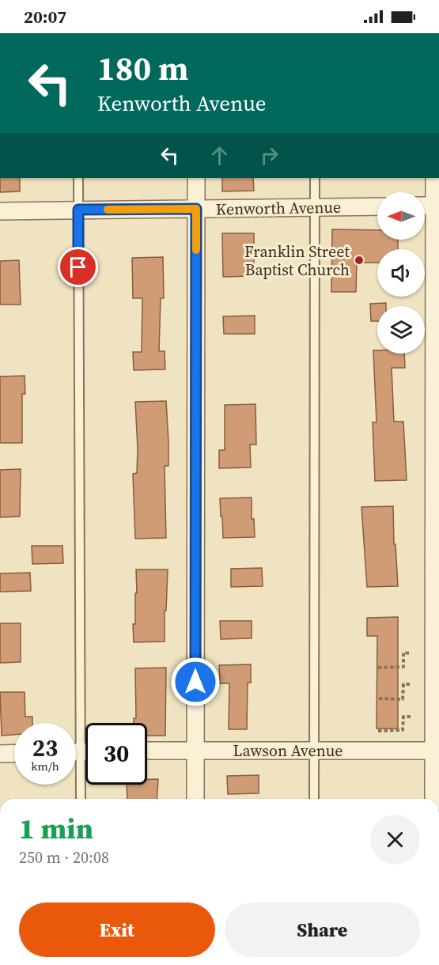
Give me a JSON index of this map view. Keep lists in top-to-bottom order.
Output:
{
  "streets": {
    "street": ["Kenworth Avenue", "Lawson Avenue"]
  },
  "places": ["Franklin Street Baptist Church"],
  "north": "left",
  "page": {
    "status": "20:07",
    "turn": ["180 m", "Kenworth Avenue"],
    "speed": "23 km/h",
    "limit": "30",
    "heading": ["1 min", "250 m · 20:08"],
    "buttons": ["Exit", "Share"]
  }
}
